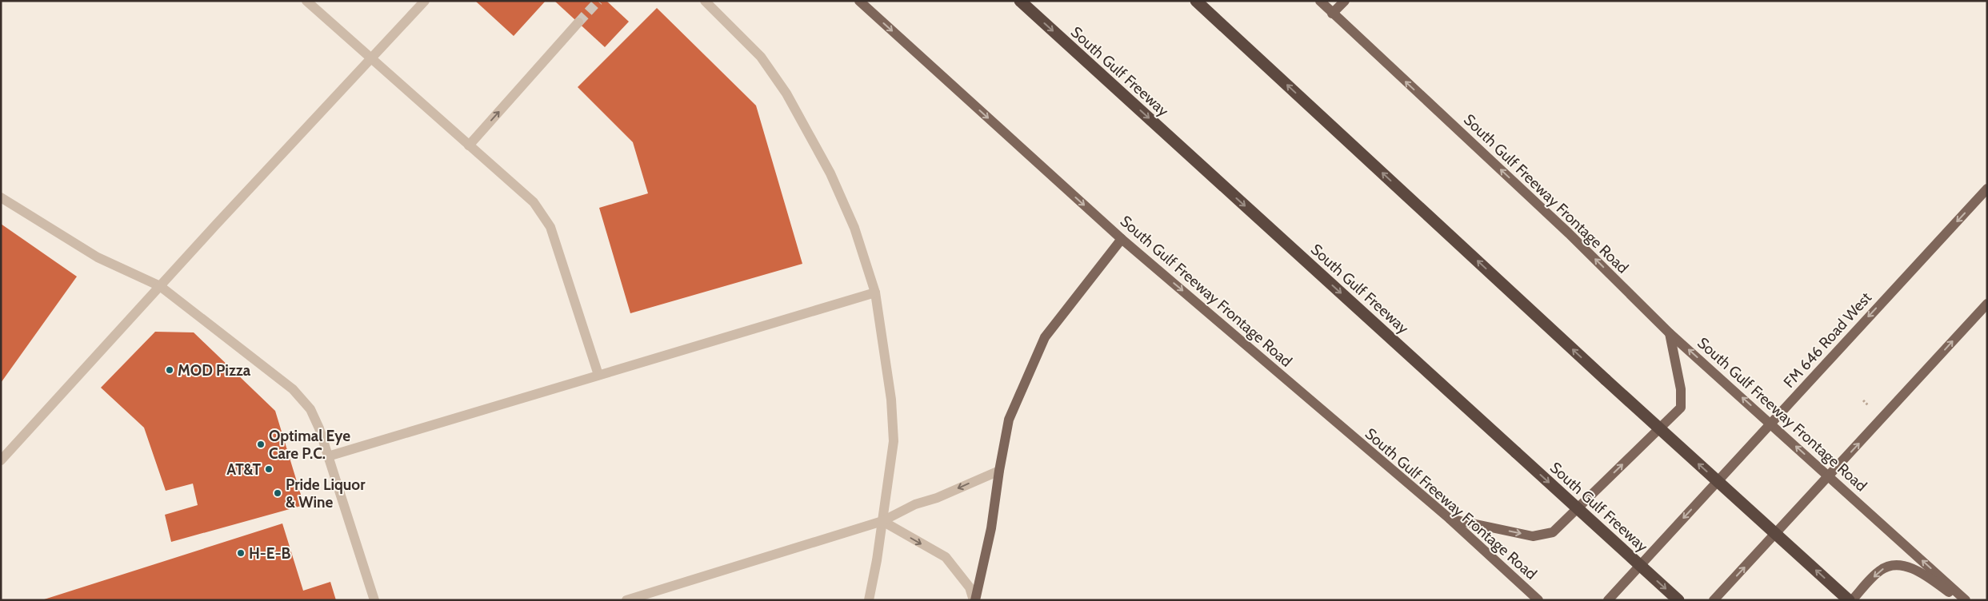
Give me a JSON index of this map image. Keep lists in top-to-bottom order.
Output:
{
  "streets": {
    "highway": ["South Gulf Freeway"],
    "main road": ["South Gulf Freeway Frontage Road", "FM 646 Road West"]
  },
  "crossings": [
    ["South Gulf Freeway Frontage Road", "FM 646 Road West"]
  ],
  "one_way": ["South Gulf Freeway"],
  "places": [
    "MOD Pizza",
    "Optimal Eye Care P.C.",
    "AT&T",
    "Pride Liquor & Wine",
    "H-E-B"
  ]
}
